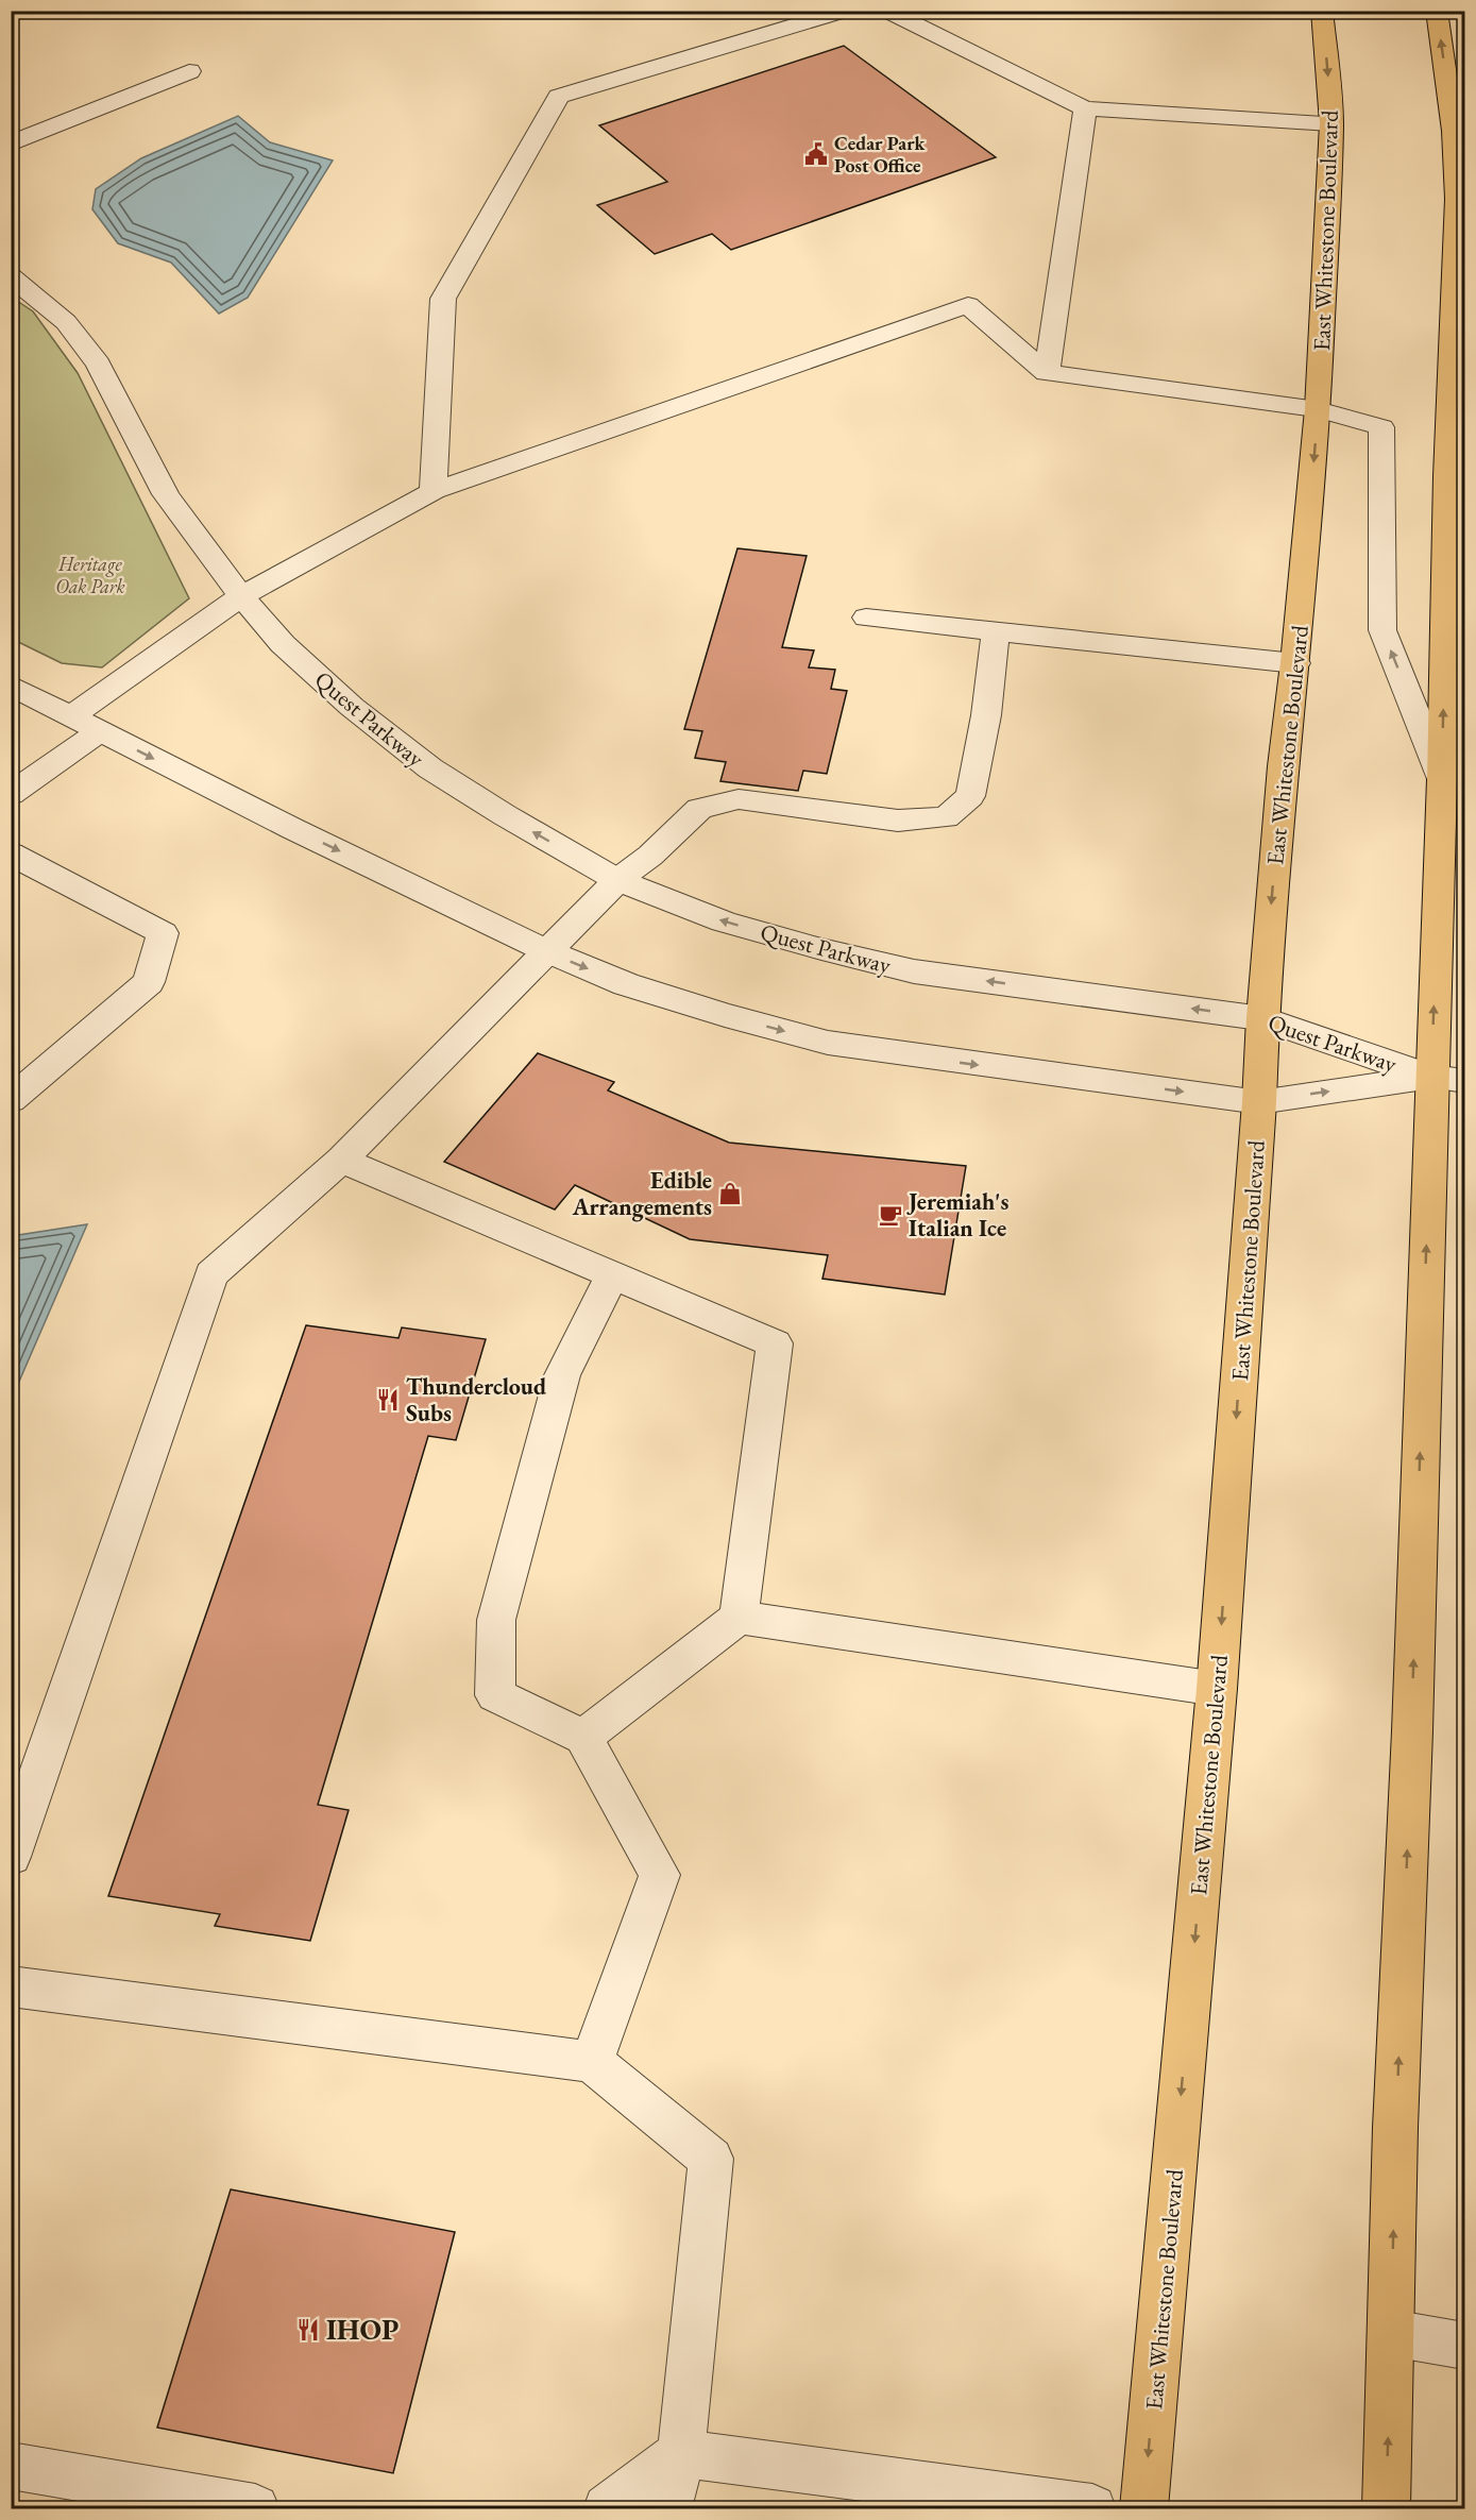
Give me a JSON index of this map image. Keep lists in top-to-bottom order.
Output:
{
  "streets": {
    "main road": ["East Whitestone Boulevard"],
    "street": ["Quest Parkway"]
  },
  "crossings": [
    ["East Whitestone Boulevard", "Quest Parkway"]
  ],
  "parks": ["Heritage Oak Park"],
  "places": {
    "public building": ["Cedar Park Post Office"],
    "shop": ["Edible Arrangements"],
    "cafe": ["Jeremiah's Italian Ice"],
    "restaurant": ["Thundercloud Subs", "IHOP"]
  }
}
